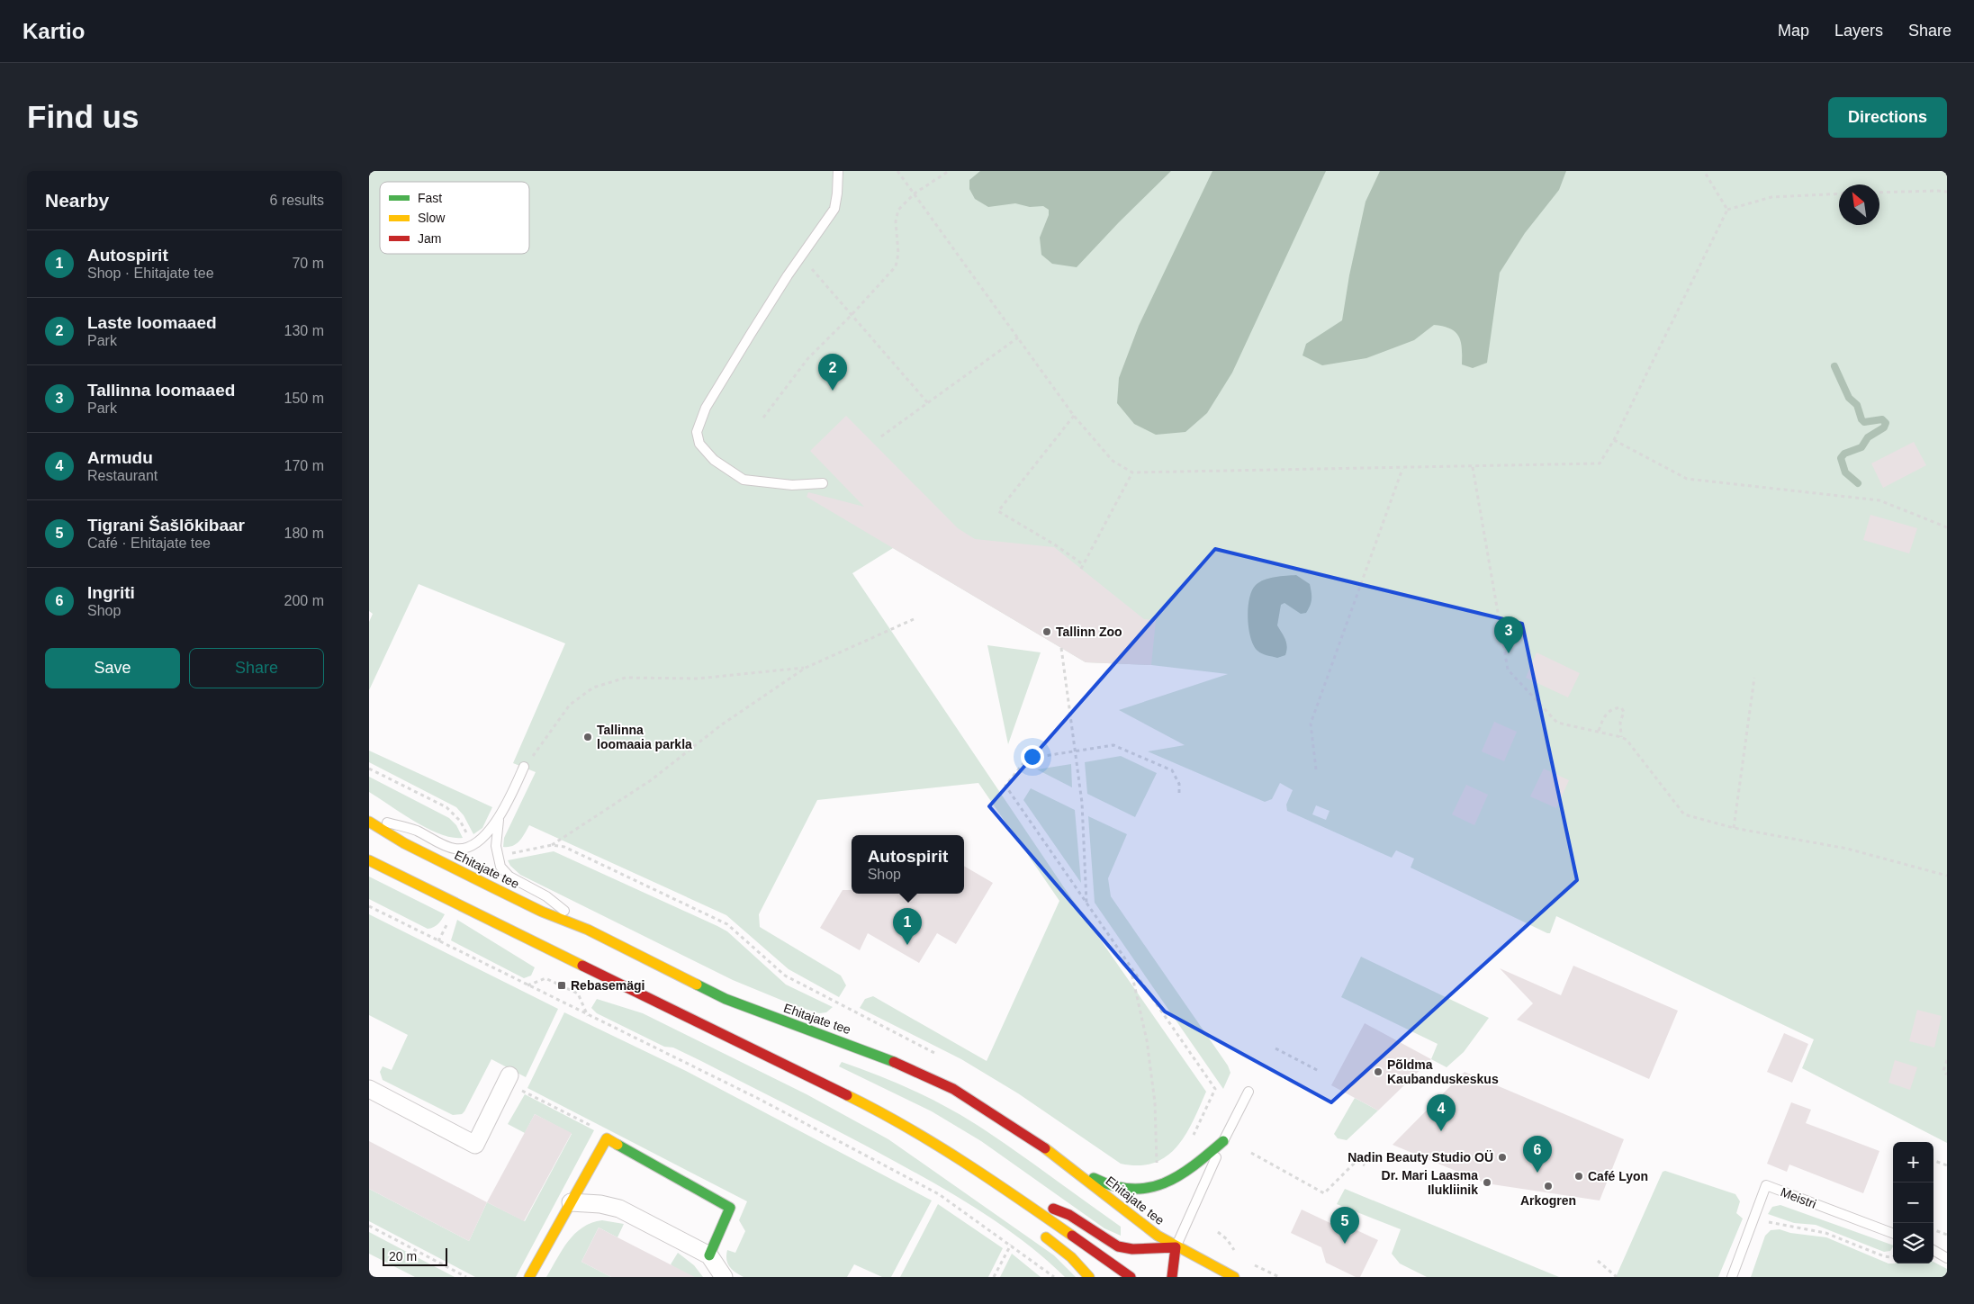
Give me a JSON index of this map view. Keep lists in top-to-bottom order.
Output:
{
  "streets": {
    "main road": ["Ehitajate tee"],
    "lane": ["Meistri"]
  },
  "places": {
    "other": [
      "Tallinn Zoo",
      "Tallinna loomaaia parkla",
      "Põldma Kaubanduskeskus",
      "Nadin Beauty Studio OÜ",
      "Café Lyon",
      "Dr. Mari Laasma Ilukliinik",
      "Arkogren"
    ],
    "transit": ["Rebasemägi"]
  },
  "legend": ["Fast", "Slow", "Jam"],
  "scale_bar": "20 m",
  "north": "top left",
  "page": {
    "header": "Kartio",
    "nav": ["Map", "Layers", "Share"],
    "buttons": [
      "Directions",
      ["Save", "Share"]
    ],
    "title": "Find us",
    "heading": ["Nearby", "6 results"],
    "list": [
      {
        "mark": "1",
        "name": "Autospirit",
        "note": "Shop · Ehitajate tee",
        "value": "70 m"
      },
      {
        "mark": "2",
        "name": "Laste loomaaed",
        "note": "Park",
        "value": "130 m"
      },
      {
        "mark": "3",
        "name": "Tallinna loomaaed",
        "note": "Park",
        "value": "150 m"
      },
      {
        "mark": "4",
        "name": "Armudu",
        "note": "Restaurant",
        "value": "170 m"
      },
      {
        "mark": "5",
        "name": "Tigrani Šašlõkibaar",
        "note": "Café · Ehitajate tee",
        "value": "180 m"
      },
      {
        "mark": "6",
        "name": "Ingriti",
        "note": "Shop",
        "value": "200 m"
      }
    ],
    "pins": [
      "2",
      "3",
      "1",
      "4",
      "6",
      "5"
    ],
    "popup": ["Autospirit", "Shop"],
    "map_buttons": ["+", "−"],
    "scale": "20 m"
  }
}
